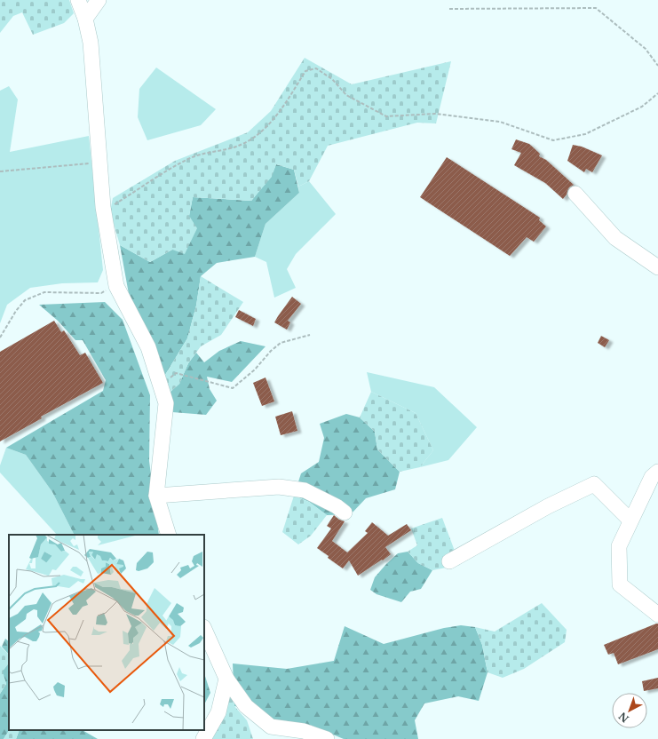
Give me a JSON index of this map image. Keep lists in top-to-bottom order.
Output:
{
  "north": "bottom left"
}
